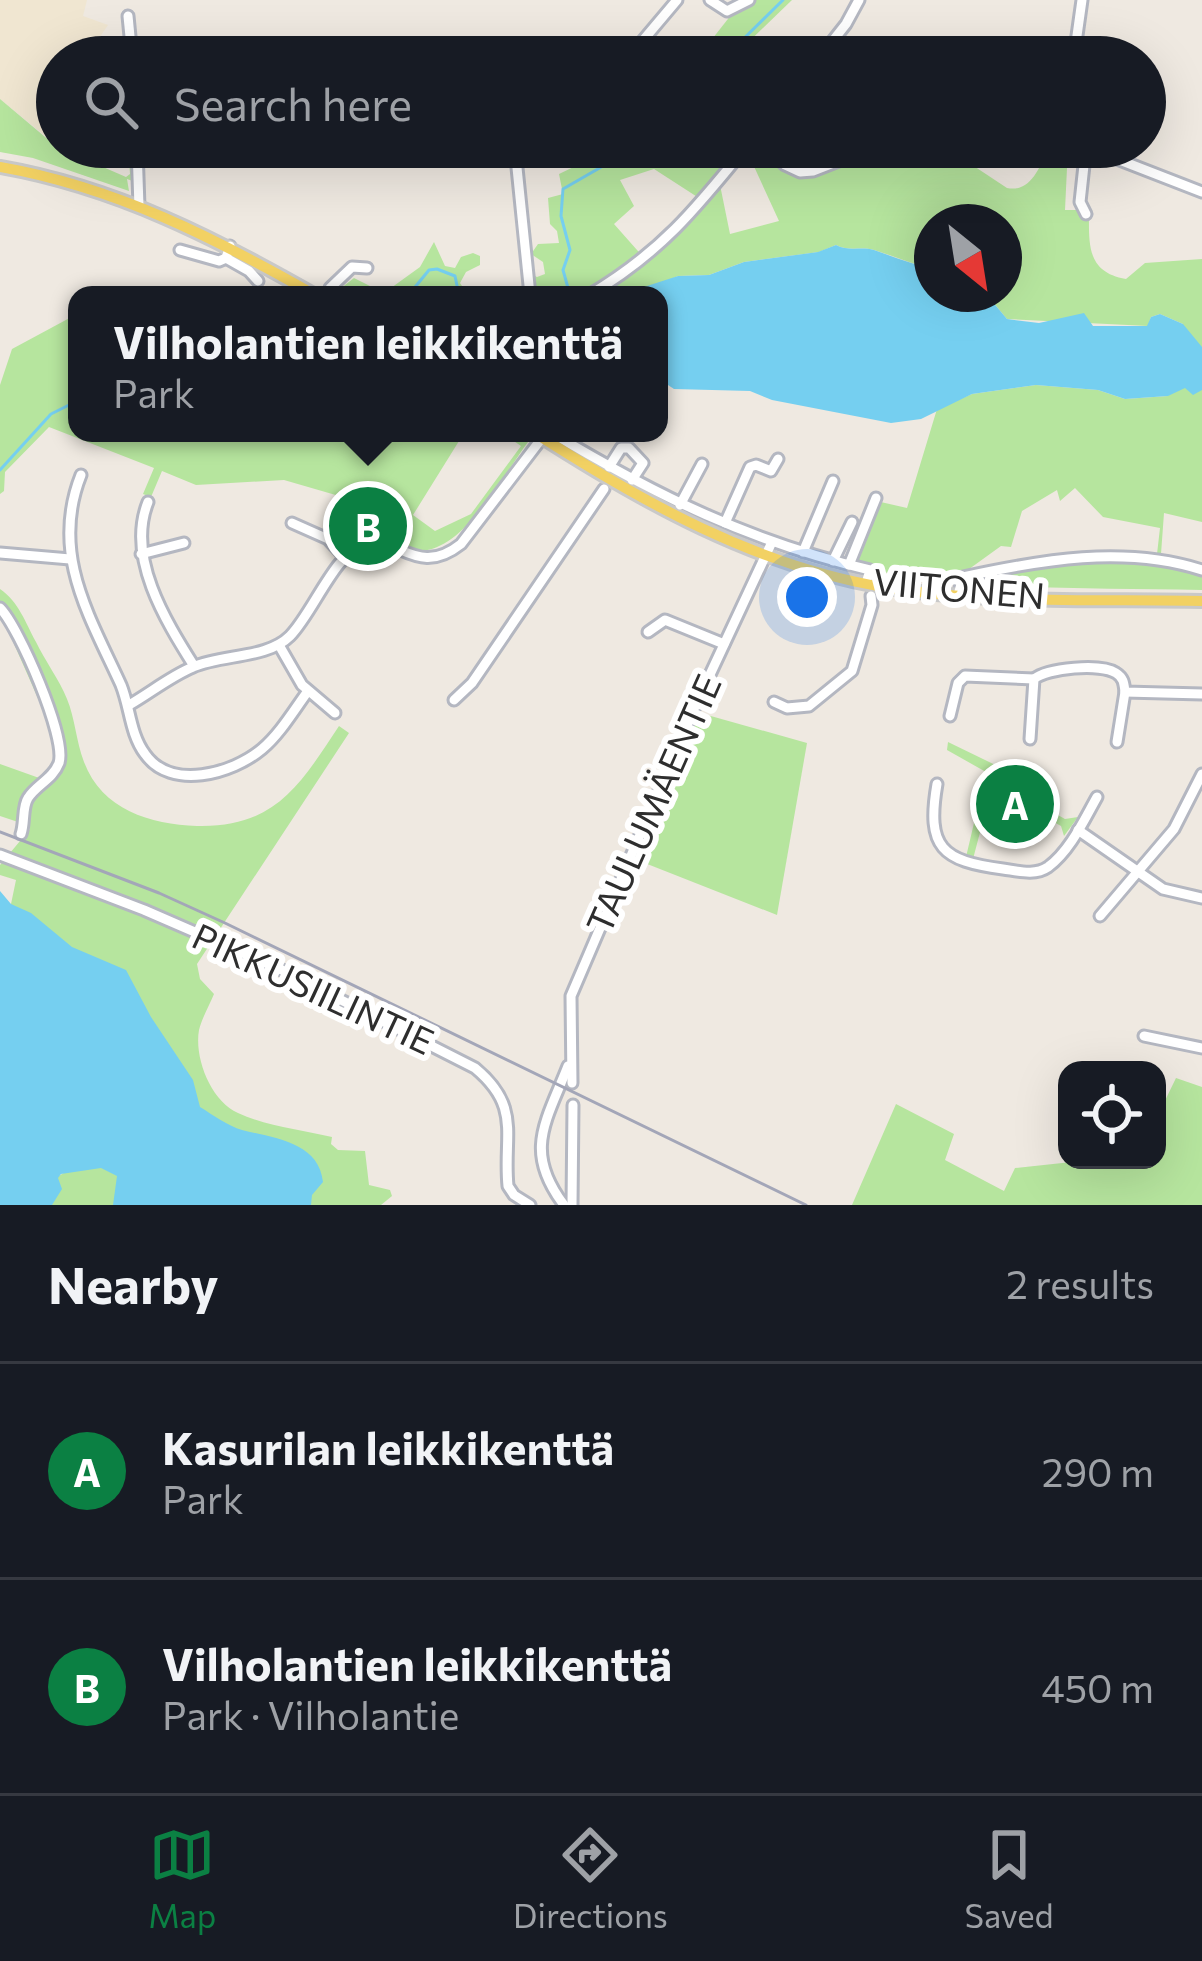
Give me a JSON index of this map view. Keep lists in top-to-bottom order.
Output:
{
  "streets": {
    "main road": ["VIITONEN"],
    "street": ["TAULUMÄENTIE", "PIKKUSIILINTIE"]
  },
  "crossings": [
    ["VIITONEN", "TAULUMÄENTIE"]
  ],
  "north": "bottom right",
  "page": {
    "search": "Search here",
    "popup": ["Vilholantien leikkikenttä", "Park"],
    "pins": ["B", "A"],
    "heading": ["Nearby", "2 results"],
    "list": [
      {
        "mark": "A",
        "name": "Kasurilan leikkikenttä",
        "note": "Park",
        "value": "290 m"
      },
      {
        "mark": "B",
        "name": "Vilholantien leikkikenttä",
        "note": "Park · Vilholantie",
        "value": "450 m"
      }
    ],
    "nav": ["Map", "Directions", "Saved"]
  }
}
